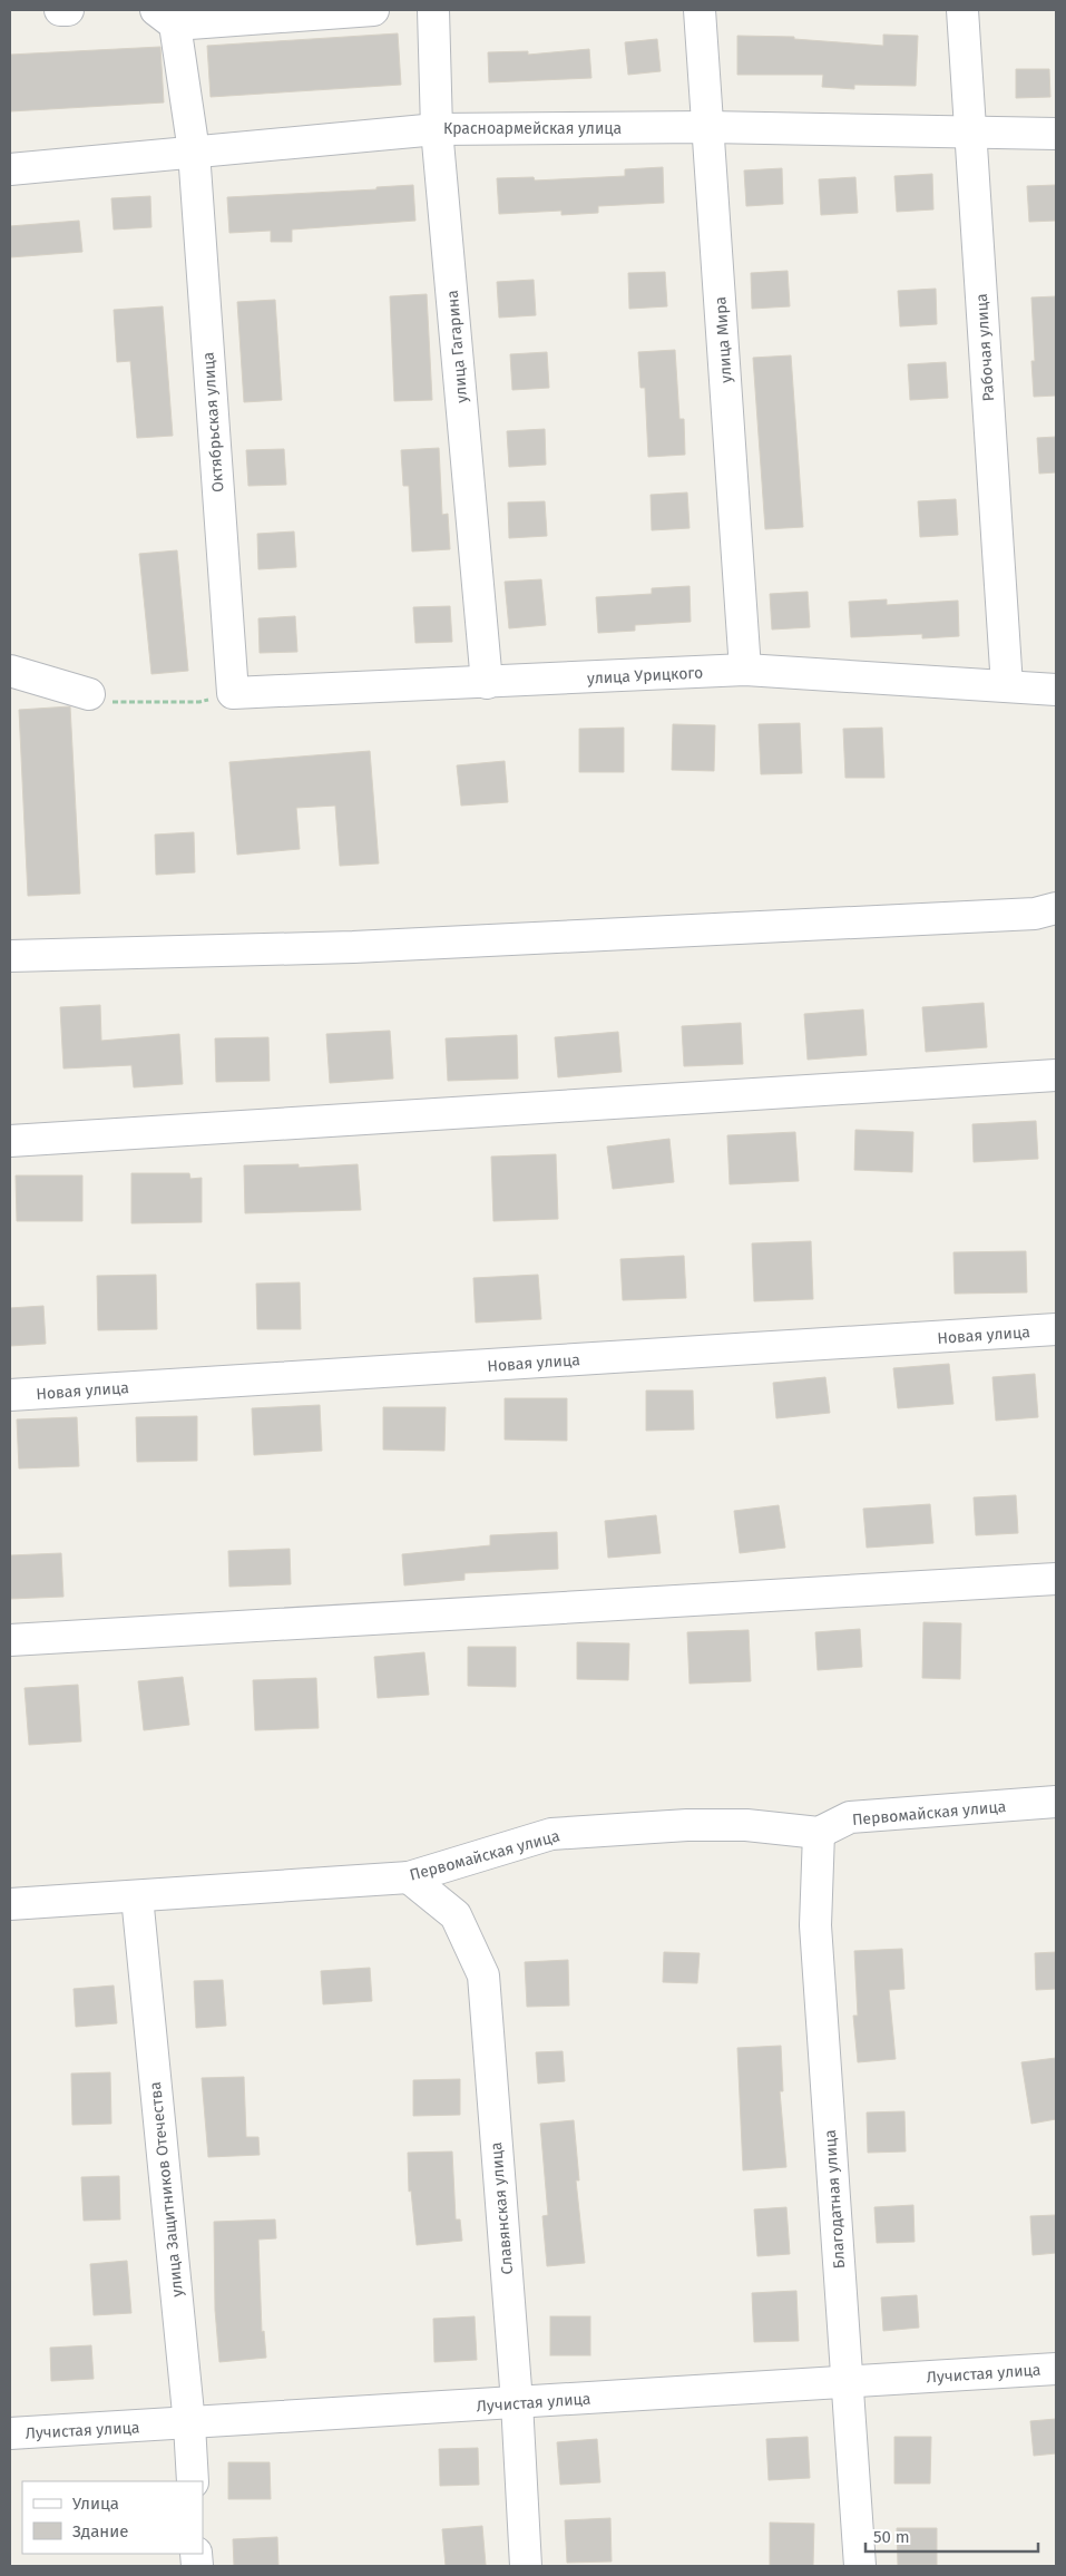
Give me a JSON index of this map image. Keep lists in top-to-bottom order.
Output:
{
  "streets": {
    "street": [
      "Красноармейская улица",
      "улица Мира",
      "улица Гагарина",
      "Рабочая улица",
      "Октябрьская улица",
      "улица Урицкого",
      "Новая улица",
      "Первомайская улица",
      "улица Защитников Отечества",
      "Благодатная улица",
      "Славянская улица",
      "Лучистая улица"
    ]
  },
  "crossings": [
    ["Красноармейская улица", "улица Мира"],
    ["Красноармейская улица", "улица Гагарина"],
    ["Красноармейская улица", "Рабочая улица"],
    ["Красноармейская улица", "Октябрьская улица"],
    ["улица Мира", "улица Урицкого"],
    ["улица Гагарина", "улица Урицкого"],
    ["Рабочая улица", "улица Урицкого"],
    ["Октябрьская улица", "улица Урицкого"],
    ["Первомайская улица", "улица Защитников Отечества"],
    ["Первомайская улица", "Благодатная улица"],
    ["Первомайская улица", "Славянская улица"],
    ["улица Защитников Отечества", "Лучистая улица"],
    ["Благодатная улица", "Лучистая улица"],
    ["Славянская улица", "Лучистая улица"]
  ],
  "legend": ["Улица", "Здание"],
  "scale_bar": "50 m"
}
